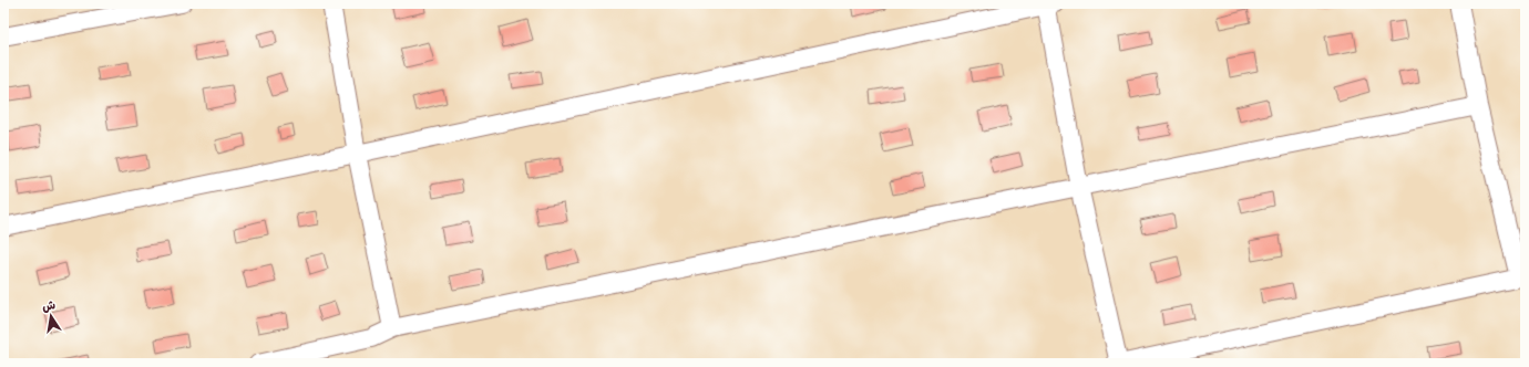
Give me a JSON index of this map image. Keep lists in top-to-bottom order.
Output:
{
  "north": "top"
}
